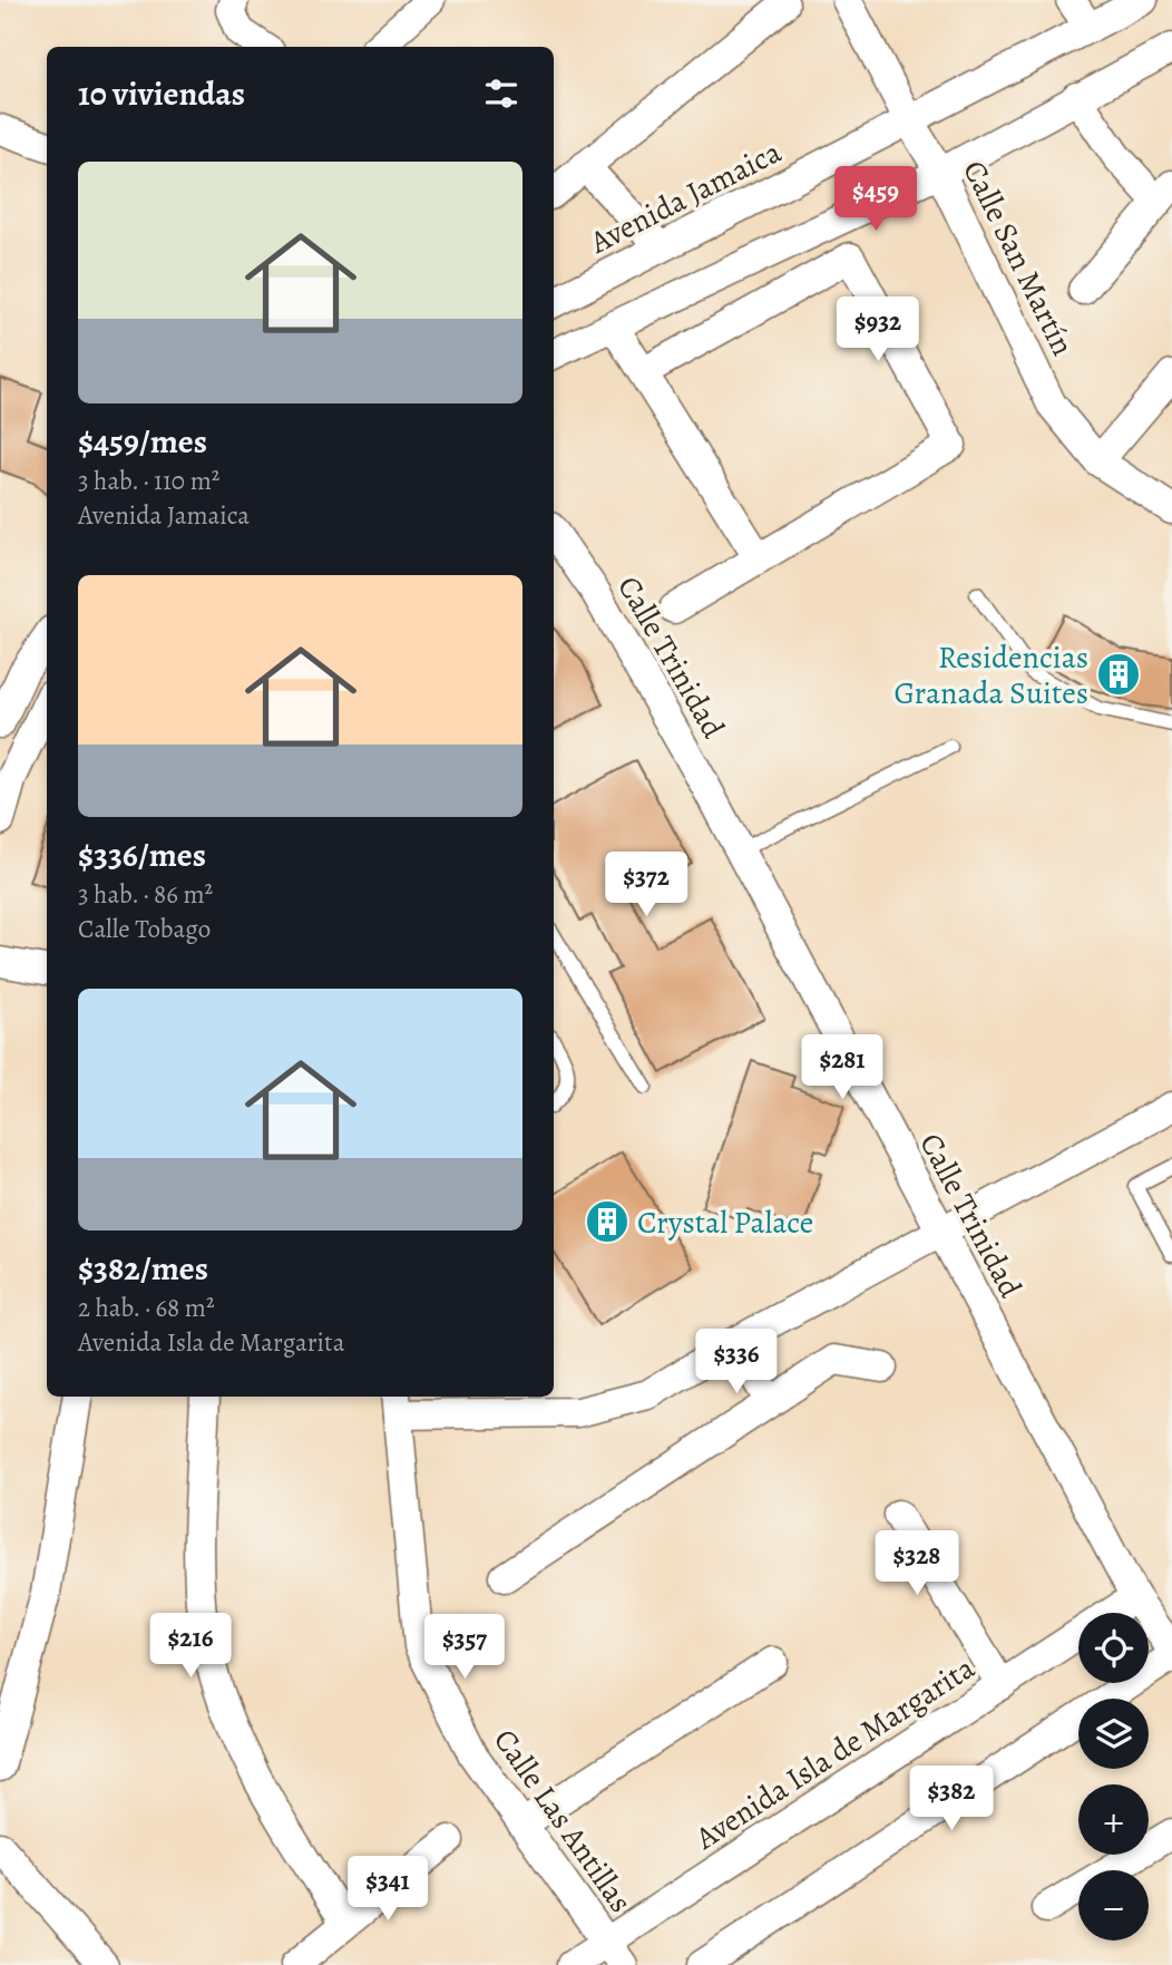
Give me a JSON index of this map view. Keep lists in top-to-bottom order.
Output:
{
  "streets": {
    "street": [
      "Avenida Jamaica",
      "Calle San Martín",
      "Calle Trinidad",
      "Avenida Isla de Margarita",
      "Calle Las Antillas"
    ]
  },
  "crossings": [
    ["Avenida Jamaica", "Calle San Martín"],
    ["Calle Trinidad", "Avenida Isla de Margarita"],
    ["Avenida Isla de Margarita", "Calle Las Antillas"]
  ],
  "places": {
    "building": ["Residencias Granada Suites", "Crystal Palace"]
  },
  "page": {
    "heading": "10 viviendas",
    "list": [
      {
        "name": "$459/mes",
        "note": "3 hab. · 110 m² · Avenida Jamaica"
      },
      {
        "name": "$336/mes",
        "note": "3 hab. · 86 m² · Calle Tobago"
      },
      {
        "name": "$382/mes",
        "note": "2 hab. · 68 m² · Avenida Isla de Margarita"
      }
    ],
    "price": [
      "$459",
      "$932",
      "$372",
      "$281",
      "$336",
      "$328",
      "$216",
      "$357",
      "$382",
      "$341"
    ],
    "map_buttons": ["+", "−"]
  }
}
